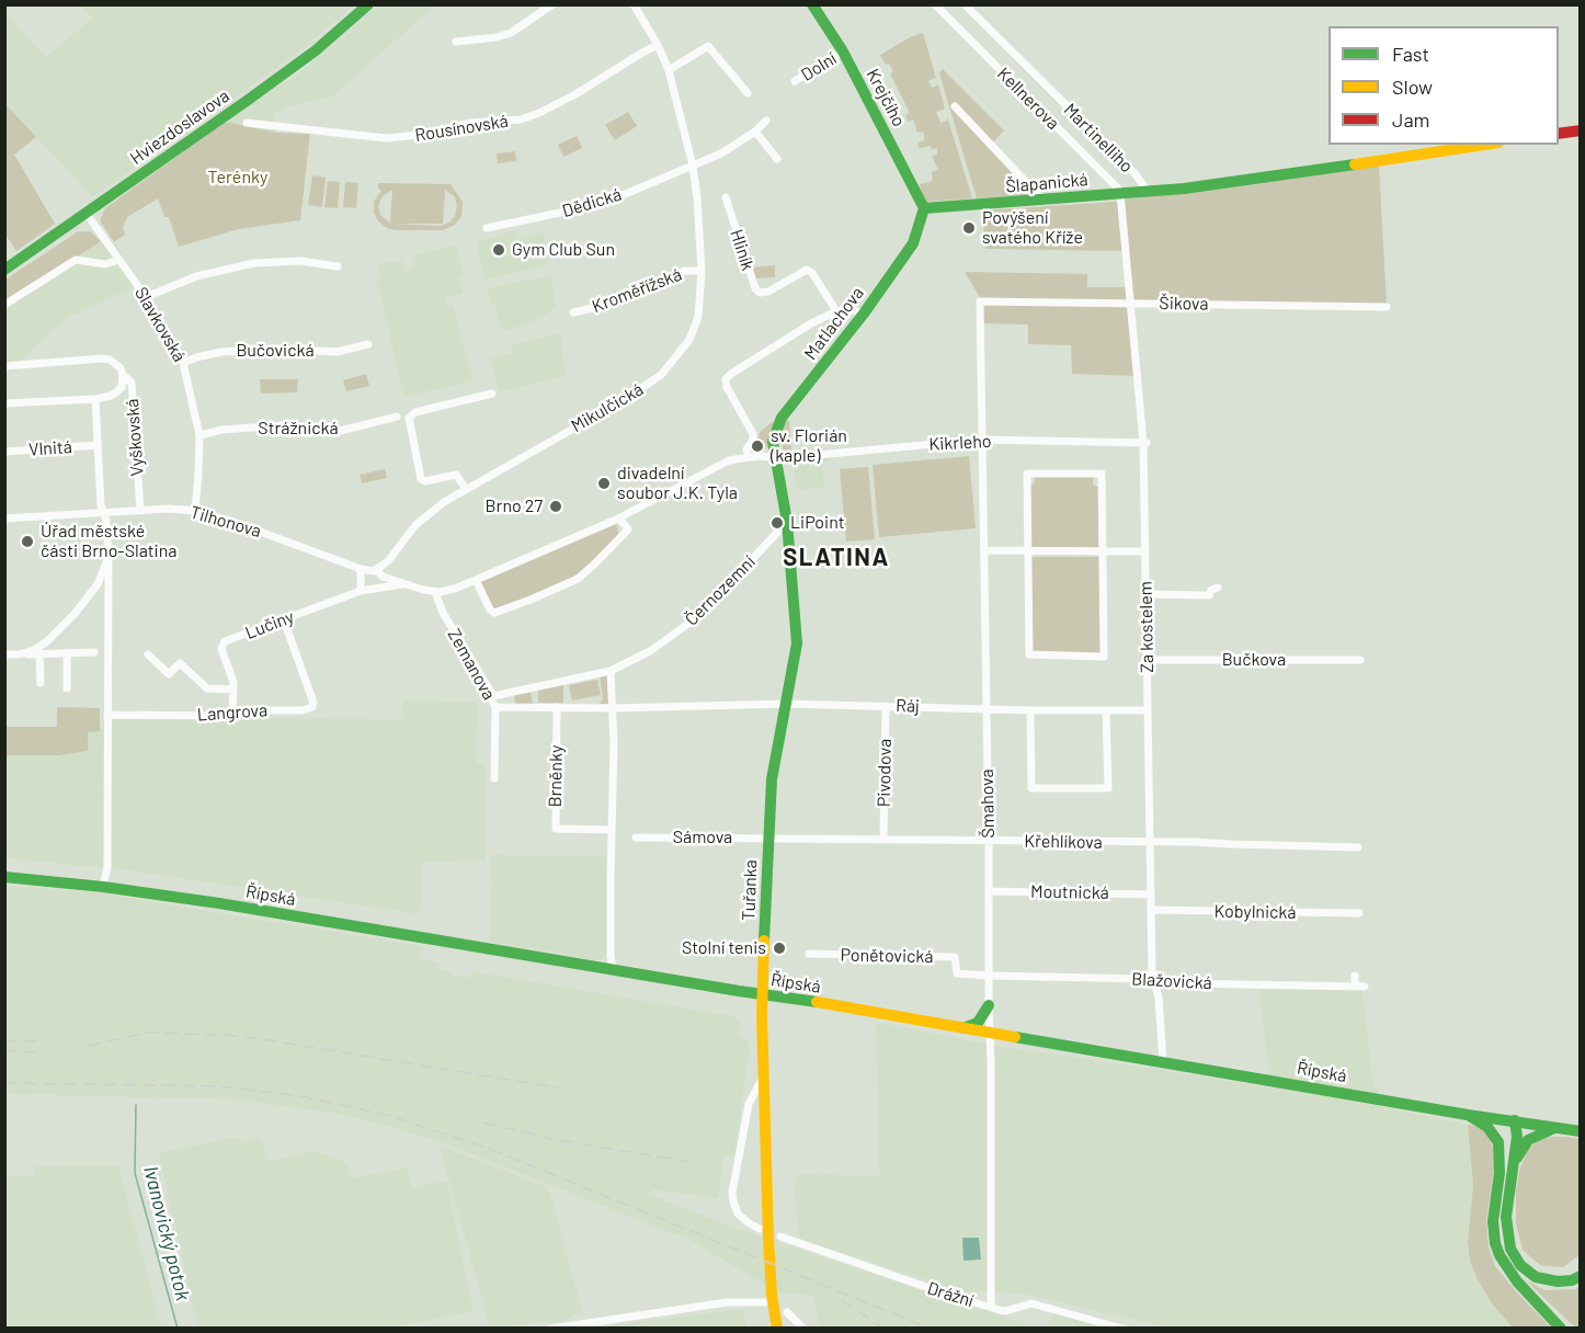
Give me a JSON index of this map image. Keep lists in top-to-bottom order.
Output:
{
  "streets": {
    "main road": [
      "Krejčího",
      "Hviezdoslavova",
      "Šlapanická",
      "Matlachova",
      "Tuřanka",
      "Řípská"
    ],
    "street": [
      "Dolní",
      "Kellnerova",
      "Rousínovská",
      "Martinelliho",
      "Dědická",
      "Hliník",
      "Kroměřížská",
      "Šikova",
      "Slavkovská",
      "Bučovická",
      "Mikulčická",
      "Strážnická",
      "Vyškovská",
      "Kikrleho",
      "Vlnitá",
      "Tilhonova",
      "Černozemní",
      "Lučiny",
      "Za kostelem",
      "Bučkova",
      "Zemanova",
      "Ráj",
      "Langrova",
      "Pivodova",
      "Brněnky",
      "Šmahova",
      "Sámova",
      "Křehlíkova",
      "Moutnická",
      "Kobylnická",
      "Ponětovická",
      "Blažovická",
      "Drážní"
    ]
  },
  "crossings": [
    ["Dolní", "Krejčího"],
    ["Krejčího", "Šlapanická"],
    ["Krejčího", "Matlachova"],
    ["Kellnerova", "Šlapanická"],
    ["Kellnerova", "Za kostelem"],
    ["Hviezdoslavova", "Slavkovská"],
    ["Rousínovská", "Mikulčická"],
    ["Martinelliho", "Šlapanická"],
    ["Šlapanická", "Matlachova"],
    ["Šlapanická", "Za kostelem"],
    ["Dědická", "Mikulčická"],
    ["Kroměřížská", "Mikulčická"],
    ["Šikova", "Za kostelem"],
    ["Šikova", "Šmahova"],
    ["Matlachova", "Kikrleho"],
    ["Matlachova", "Tuřanka"],
    ["Slavkovská", "Bučovická"],
    ["Slavkovská", "Strážnická"],
    ["Slavkovská", "Tilhonova"],
    ["Mikulčická", "Tilhonova"],
    ["Vyškovská", "Tilhonova"],
    ["Kikrleho", "Tilhonova"],
    ["Kikrleho", "Za kostelem"],
    ["Kikrleho", "Zemanova"],
    ["Kikrleho", "Šmahova"],
    ["Kikrleho", "Tuřanka"],
    ["Vlnitá", "Tilhonova"],
    ["Tilhonova", "Lučiny"],
    ["Tilhonova", "Zemanova"],
    ["Černozemní", "Zemanova"],
    ["Černozemní", "Tuřanka"],
    ["Lučiny", "Langrova"],
    ["Za kostelem", "Bučkova"],
    ["Za kostelem", "Křehlíkova"],
    ["Za kostelem", "Moutnická"],
    ["Za kostelem", "Řípská"],
    ["Za kostelem", "Kobylnická"],
    ["Za kostelem", "Blažovická"],
    ["Ráj", "Pivodova"],
    ["Ráj", "Šmahova"],
    ["Ráj", "Tuřanka"],
    ["Pivodova", "Křehlíkova"],
    ["Šmahova", "Křehlíkova"],
    ["Šmahova", "Moutnická"],
    ["Šmahova", "Řípská"],
    ["Šmahova", "Ponětovická"],
    ["Šmahova", "Blažovická"],
    ["Šmahova", "Drážní"],
    ["Sámova", "Křehlíkova"],
    ["Sámova", "Tuřanka"],
    ["Křehlíkova", "Tuřanka"],
    ["Tuřanka", "Řípská"],
    ["Ponětovická", "Blažovická"]
  ],
  "districts": ["SLATINA"],
  "water": ["Ivanovický potok"],
  "parks": ["Terénky"],
  "places": [
    "Povýšení svatého Kříže",
    "Gym Club Sun",
    "sv. Florián (kaple)",
    "divadelní soubor J.K. Tyla",
    "Brno 27",
    "LiPoint",
    "Úřad městské části Brno-Slatina",
    "Stolní tenis"
  ],
  "legend": ["Fast", "Slow", "Jam"]
}
